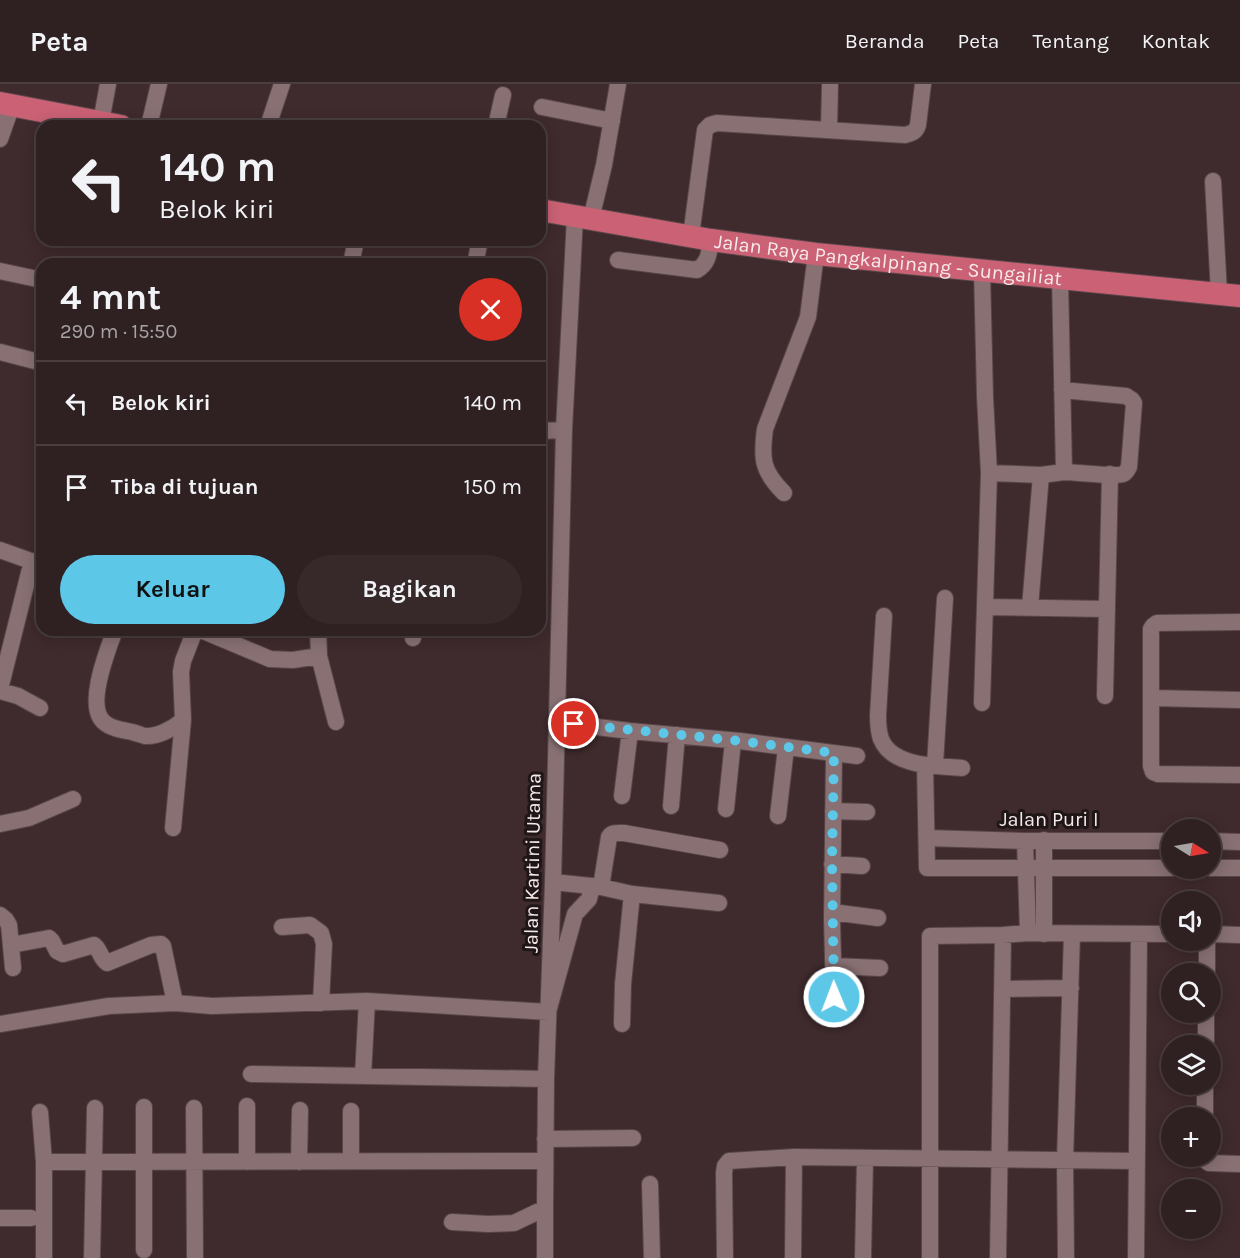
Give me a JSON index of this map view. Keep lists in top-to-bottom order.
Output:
{
  "streets": {
    "highway": ["Jalan Raya Pangkalpinang - Sungailiat"],
    "street": ["Jalan Puri I", "Jalan Kartini Utama"]
  },
  "crossings": [
    ["Jalan Raya Pangkalpinang - Sungailiat", "Jalan Kartini Utama"]
  ],
  "north": "right",
  "page": {
    "header": "Peta",
    "nav": [
      "Beranda",
      "Peta",
      "Tentang",
      "Kontak"
    ],
    "turn": ["140 m", "Belok kiri"],
    "heading": ["4 mnt", "290 m · 15:50"],
    "list": [
      {
        "name": "Belok kiri",
        "value": "140 m"
      },
      {
        "name": "Tiba di tujuan",
        "value": "150 m"
      }
    ],
    "buttons": ["Keluar", "Bagikan"],
    "map_buttons": ["+", "−"]
  }
}
